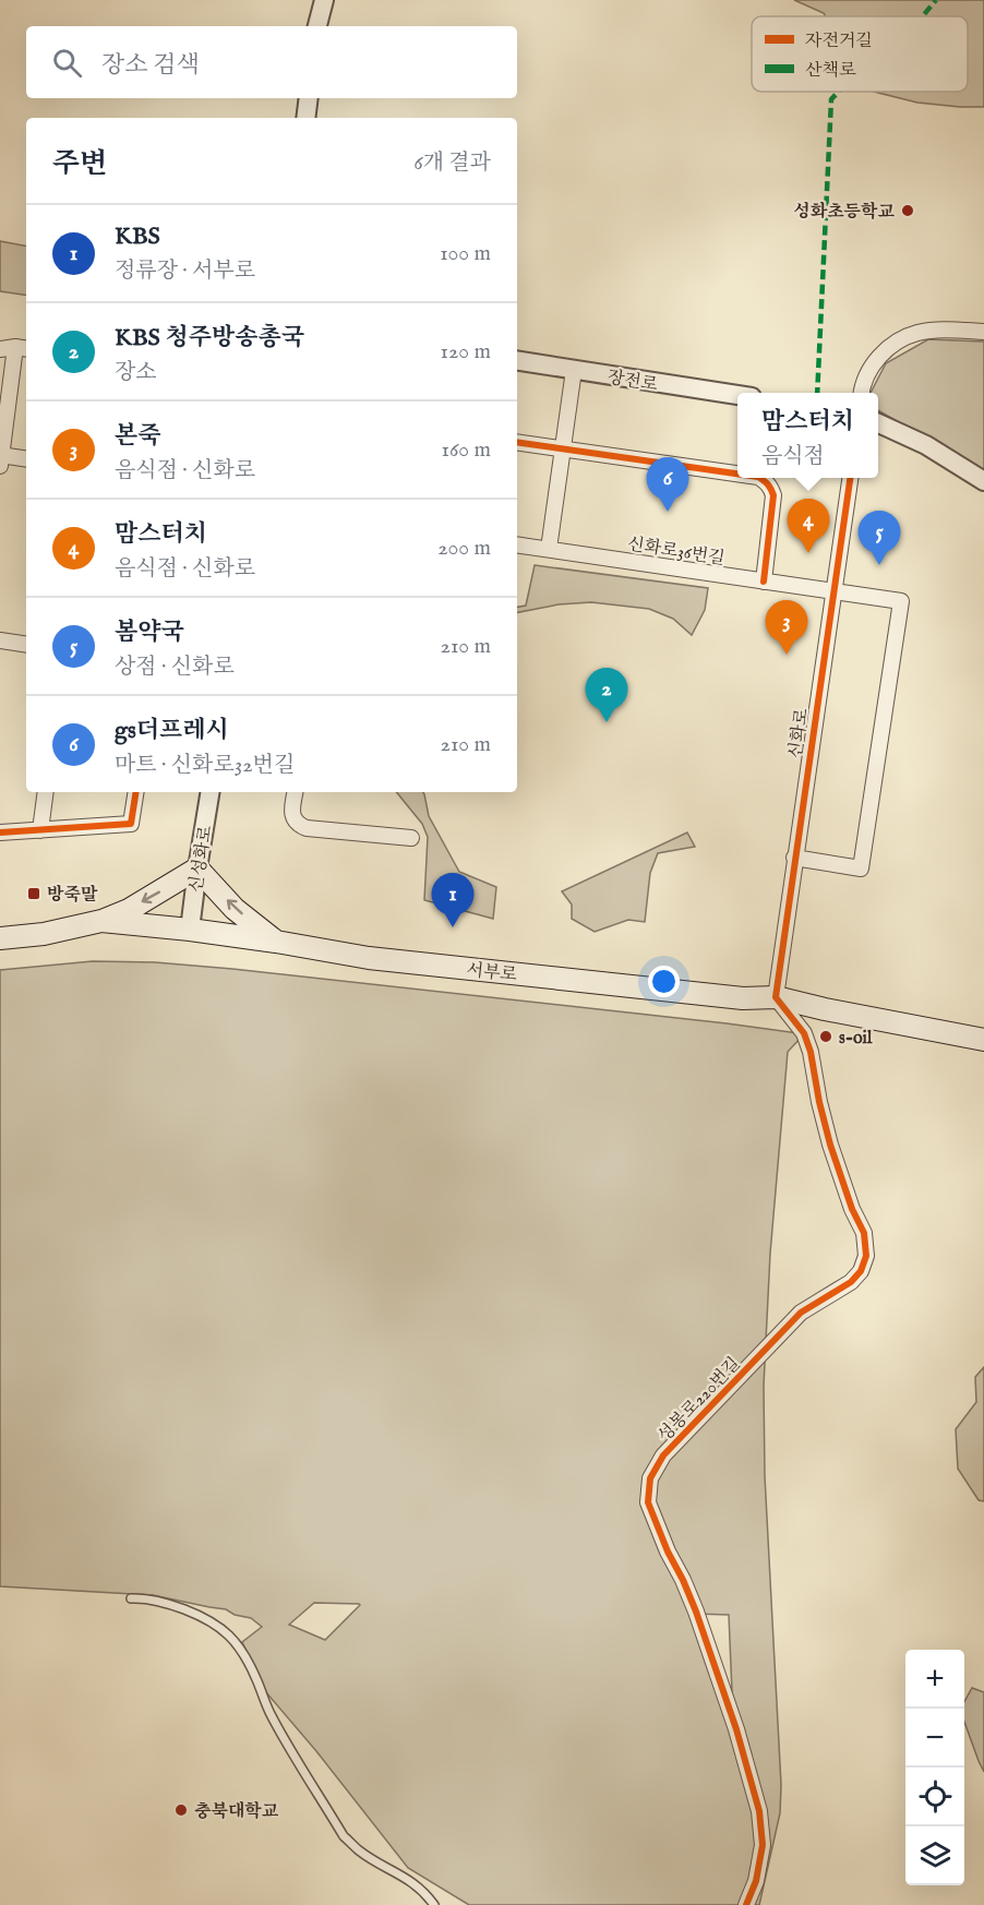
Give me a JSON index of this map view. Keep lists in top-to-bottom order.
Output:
{
  "streets": {
    "main road": ["서부로"],
    "street": [
      "장전로",
      "신화로36번길",
      "신화로",
      "신성화로",
      "성봉로220번길"
    ]
  },
  "crossings": [
    ["신화로36번길", "신화로"],
    ["신화로", "서부로"],
    ["신화로", "성봉로220번길"],
    ["신성화로", "서부로"],
    ["서부로", "성봉로220번길"]
  ],
  "places": {
    "other": ["성화초등학교", "s-oil", "충북대학교"],
    "transit": ["방죽말"]
  },
  "legend": ["자전거길", "산책로"],
  "page": {
    "search": "장소 검색",
    "heading": ["주변", "6개 결과"],
    "list": [
      {
        "mark": "1",
        "name": "KBS",
        "note": "정류장 · 서부로",
        "value": "100 m"
      },
      {
        "mark": "2",
        "name": "KBS 청주방송총국",
        "note": "장소",
        "value": "120 m"
      },
      {
        "mark": "3",
        "name": "본죽",
        "note": "음식점 · 신화로",
        "value": "160 m"
      },
      {
        "mark": "4",
        "name": "맘스터치",
        "note": "음식점 · 신화로",
        "value": "200 m"
      },
      {
        "mark": "5",
        "name": "봄약국",
        "note": "상점 · 신화로",
        "value": "210 m"
      },
      {
        "mark": "6",
        "name": "gs더프레시",
        "note": "마트 · 신화로32번길",
        "value": "210 m"
      }
    ],
    "popup": ["맘스터치", "음식점"],
    "pins": [
      "6",
      "4",
      "5",
      "3",
      "2",
      "1"
    ],
    "map_buttons": ["+", "−"]
  }
}
